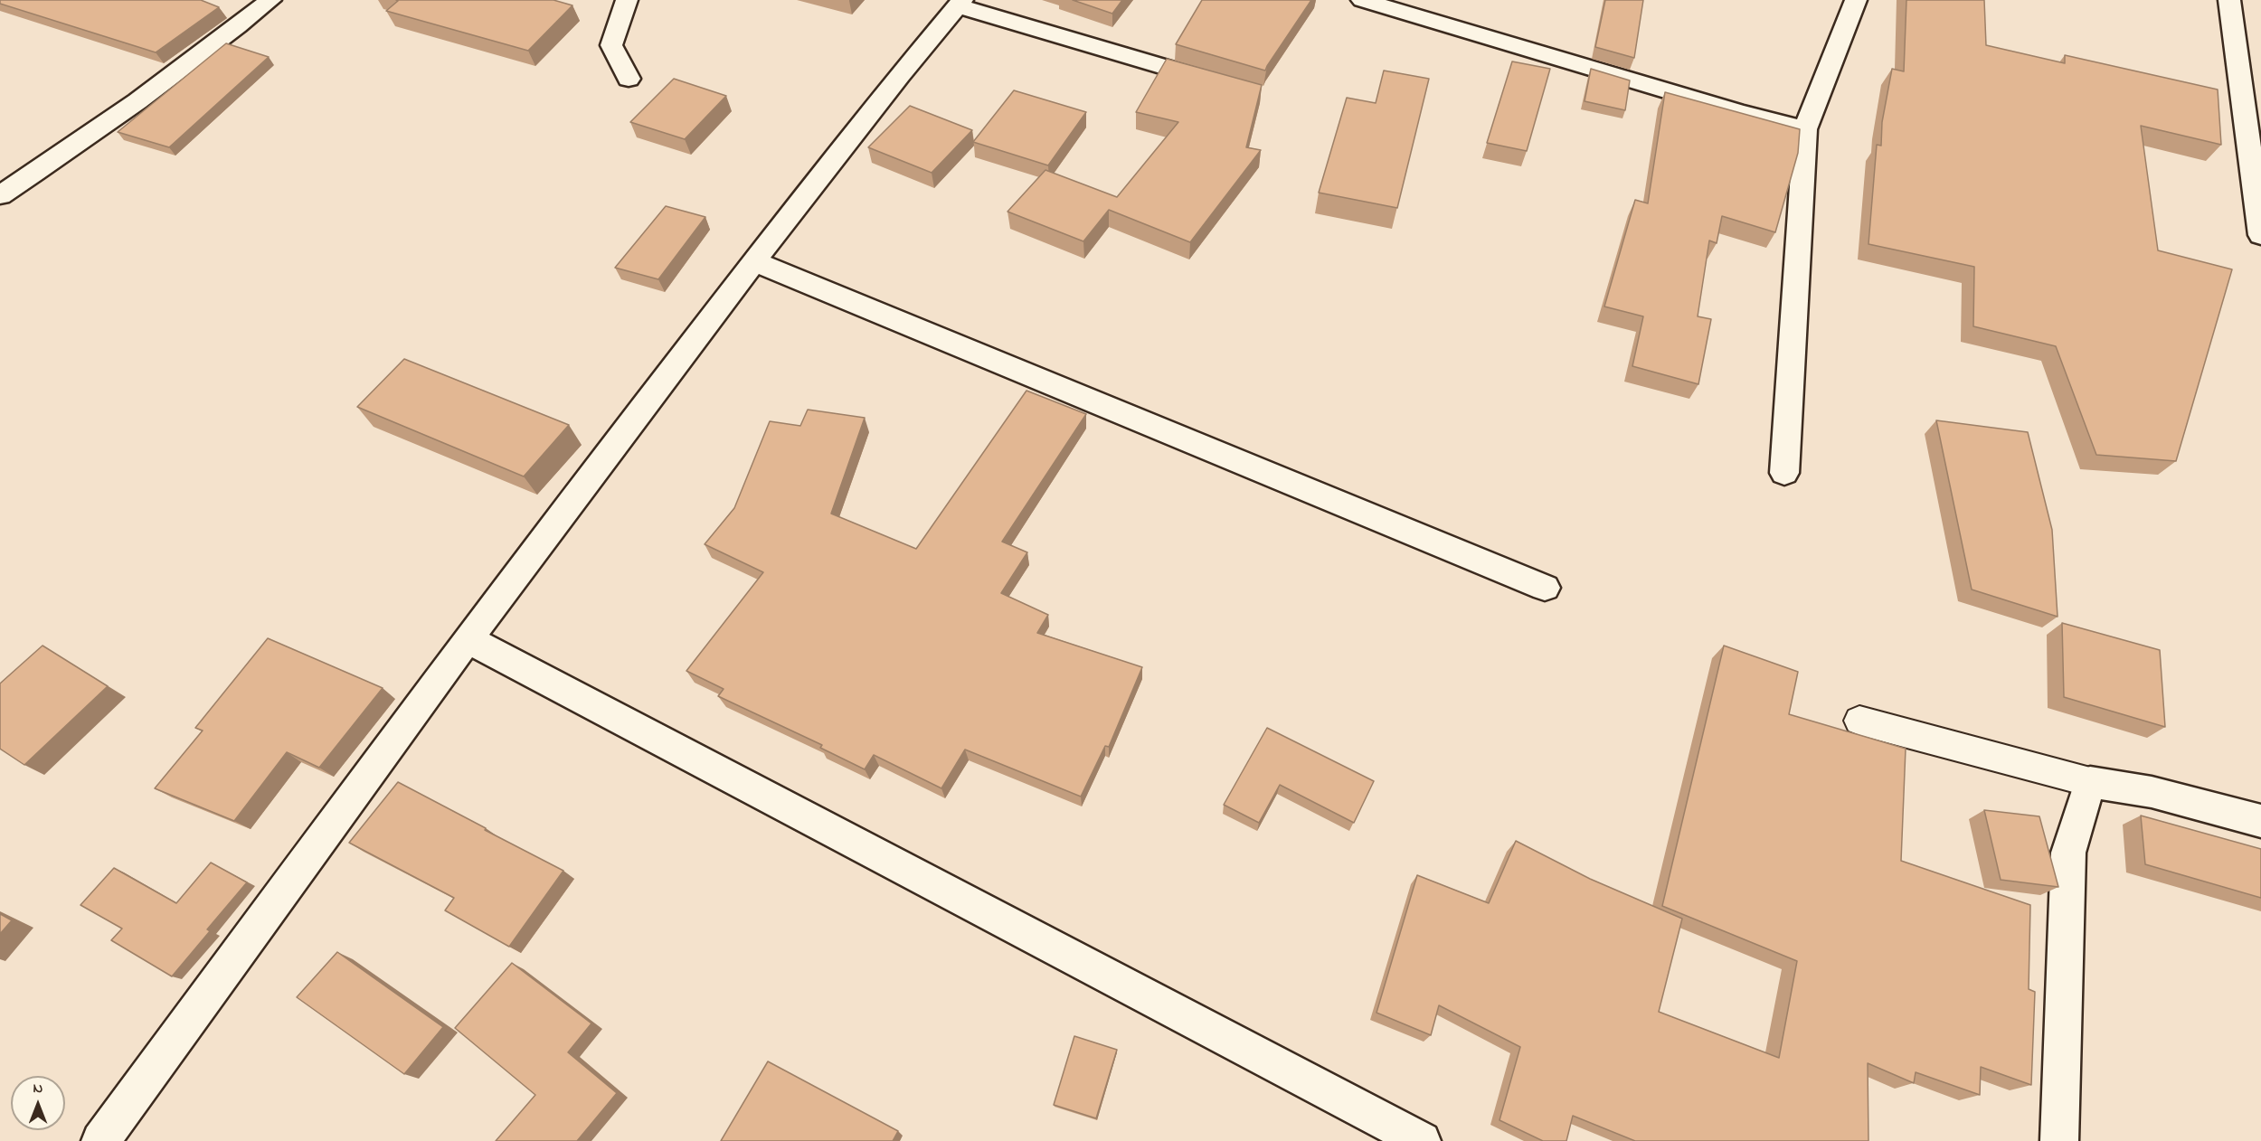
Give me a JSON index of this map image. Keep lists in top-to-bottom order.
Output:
{
  "north": "top"
}
